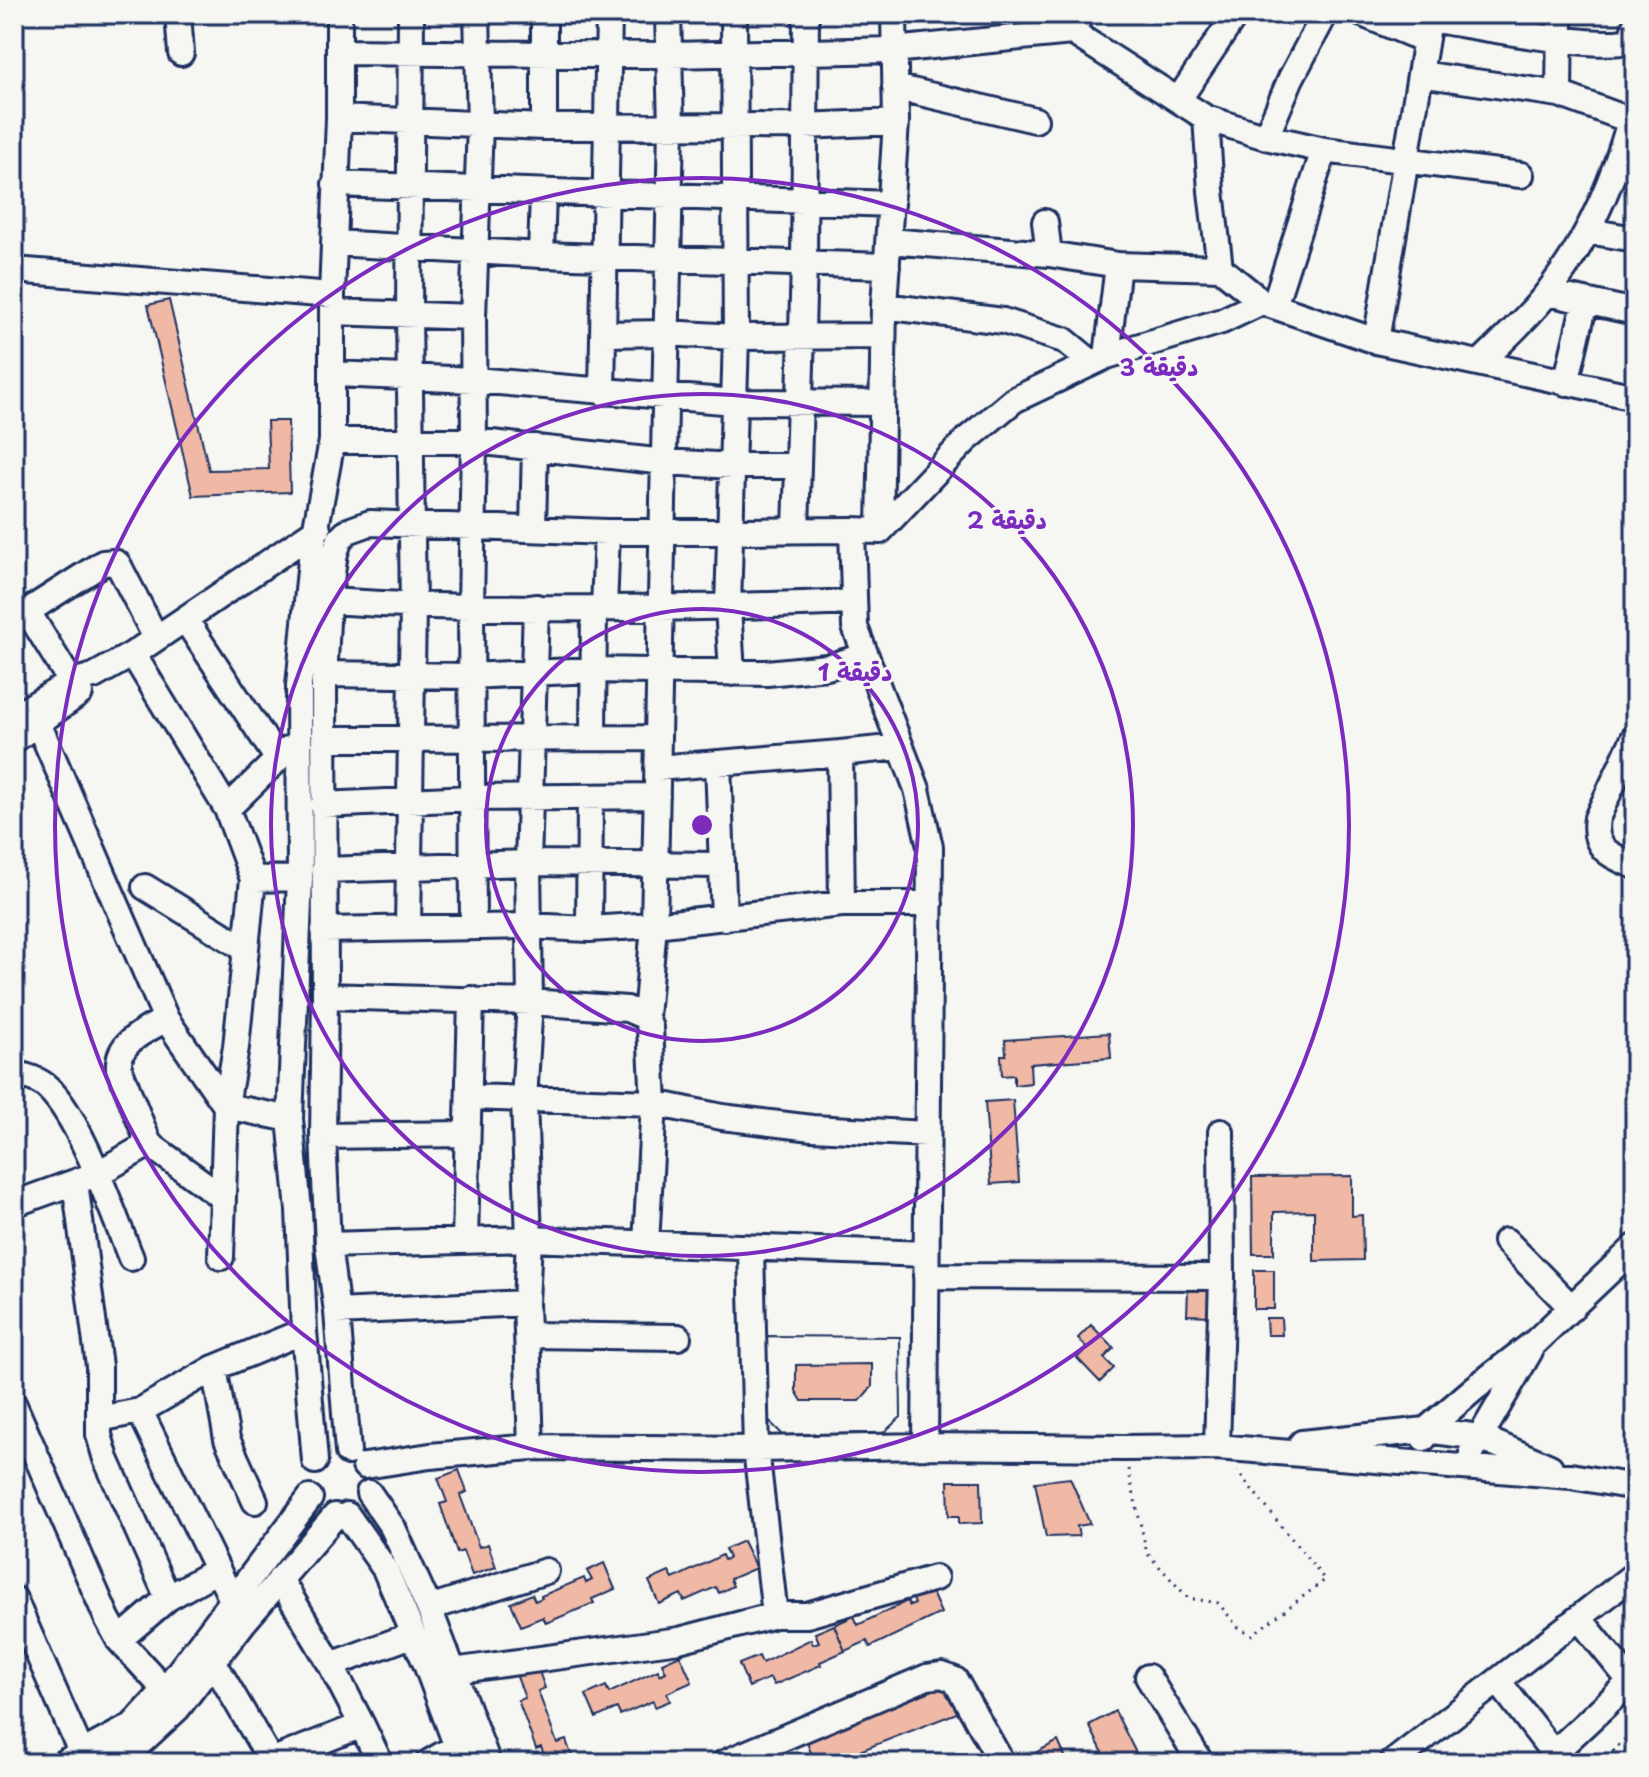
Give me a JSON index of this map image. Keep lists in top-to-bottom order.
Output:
{
  "rings": ["3 دقيقة", "2 دقيقة", "1 دقيقة"]
}
